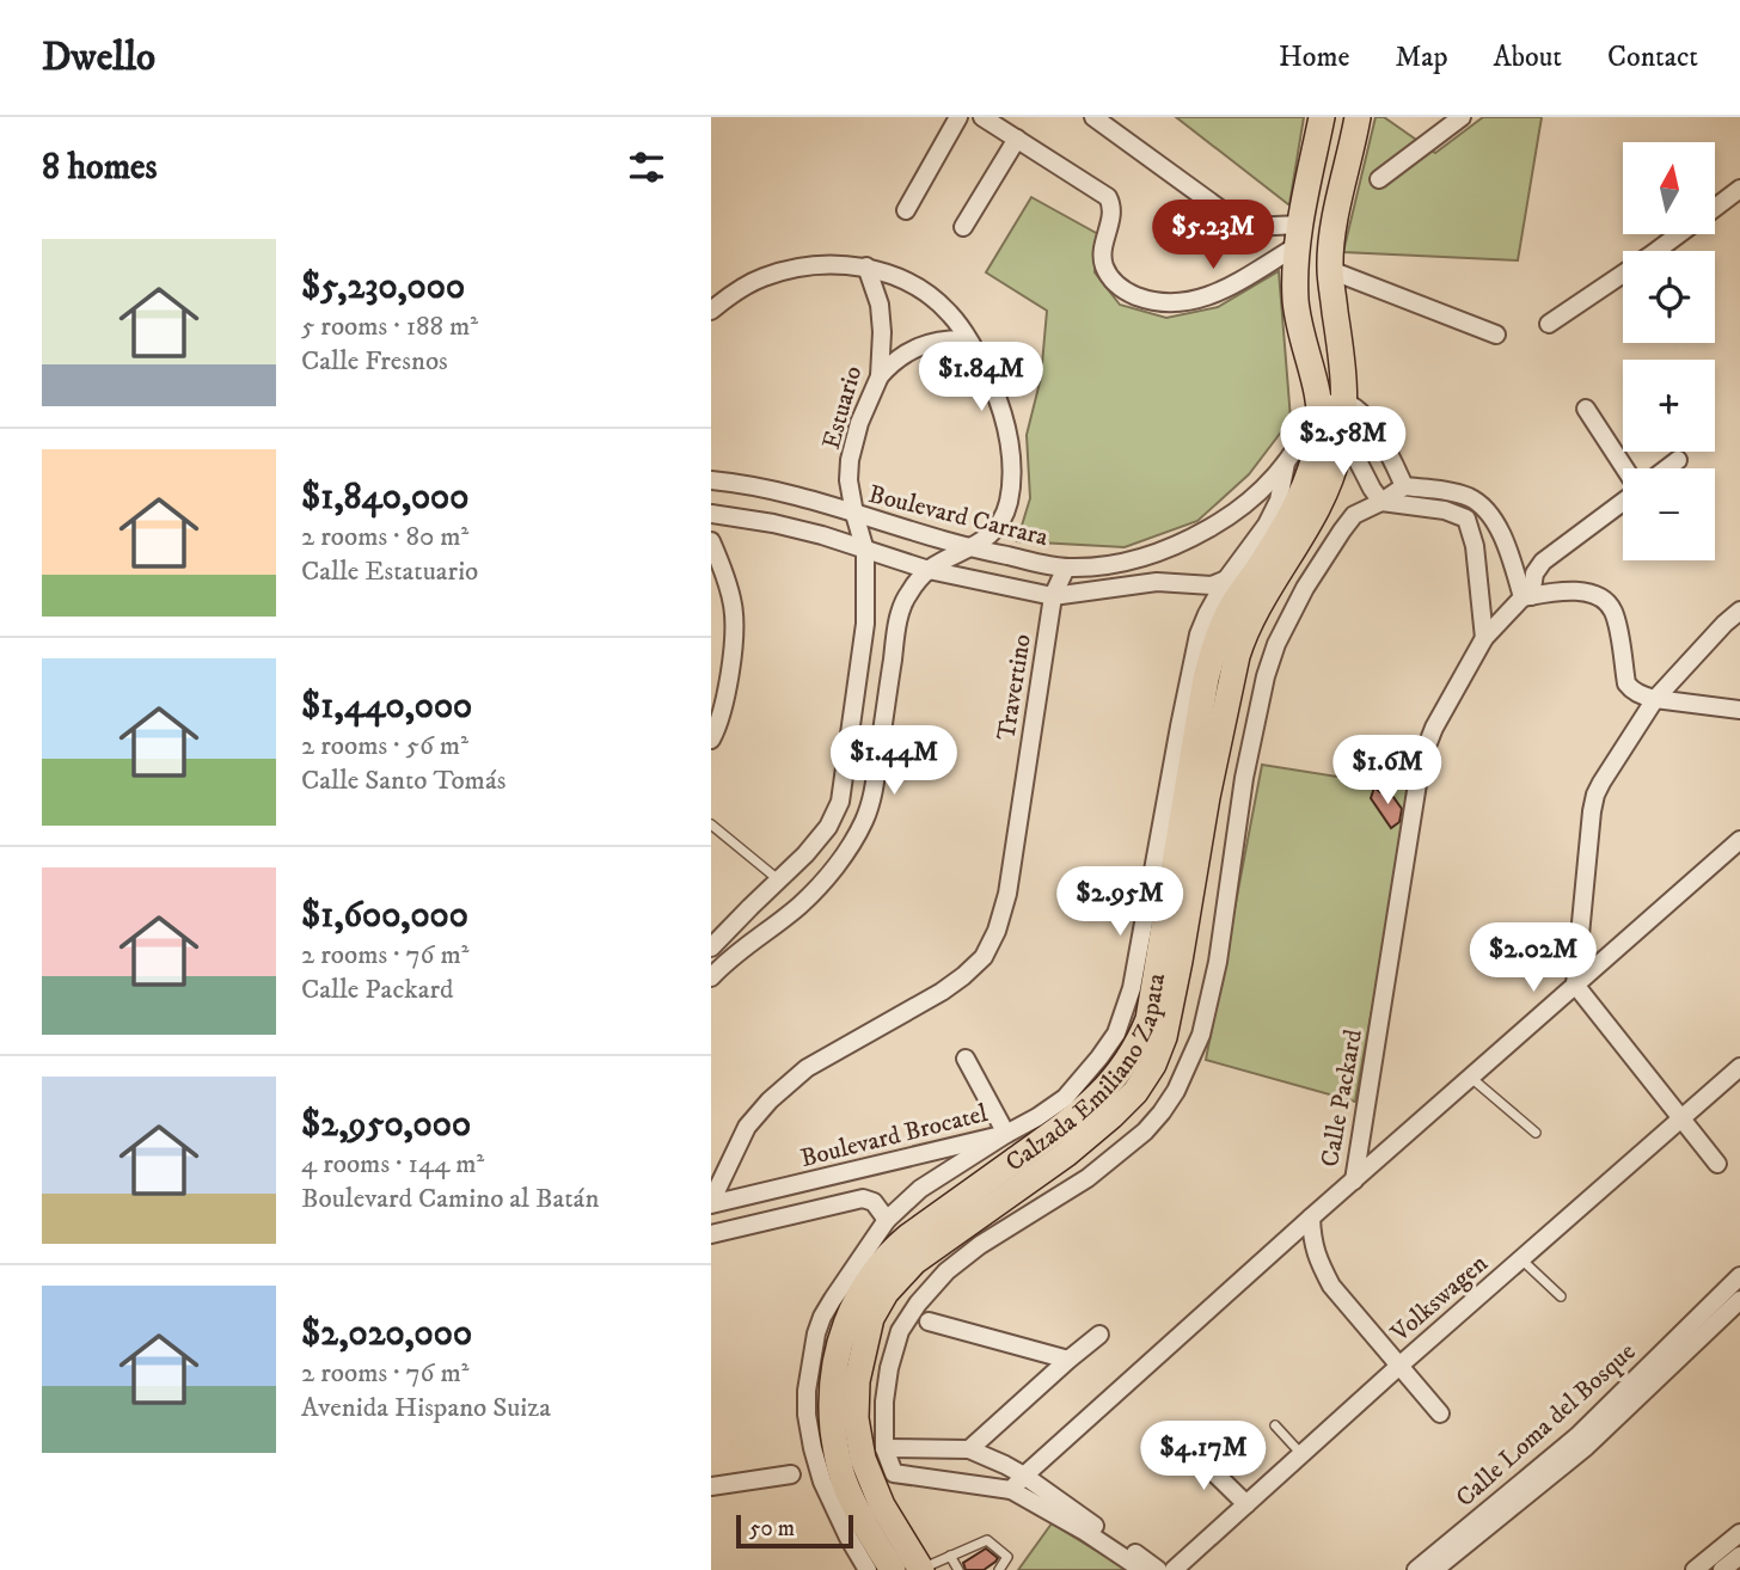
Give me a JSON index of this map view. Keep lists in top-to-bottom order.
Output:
{
  "streets": {
    "main road": ["Calzada Emiliano Zapata"],
    "street": [
      "Estuario",
      "Boulevard Carrara",
      "Travertino",
      "Calle Packard",
      "Boulevard Brocatel",
      "Volkswagen",
      "Calle Loma del Bosque"
    ]
  },
  "crossings": [
    ["Estuario", "Boulevard Carrara"],
    ["Boulevard Carrara", "Travertino"],
    ["Boulevard Carrara", "Calzada Emiliano Zapata"],
    ["Travertino", "Boulevard Brocatel"]
  ],
  "scale_bar": "50 m",
  "north": "top",
  "page": {
    "header": "Dwello",
    "nav": [
      "Home",
      "Map",
      "About",
      "Contact"
    ],
    "heading": "8 homes",
    "map_buttons": ["+", "−"],
    "price": [
      "$5.23M",
      "$1.84M",
      "$2.58M",
      "$1.44M",
      "$1.6M",
      "$2.95M",
      "$2.02M",
      "$4.17M"
    ],
    "list": [
      {
        "name": "$5,230,000",
        "note": "5 rooms · 188 m² · Calle Fresnos"
      },
      {
        "name": "$1,840,000",
        "note": "2 rooms · 80 m² · Calle Estatuario"
      },
      {
        "name": "$1,440,000",
        "note": "2 rooms · 56 m² · Calle Santo Tomás"
      },
      {
        "name": "$1,600,000",
        "note": "2 rooms · 76 m² · Calle Packard"
      },
      {
        "name": "$2,950,000",
        "note": "4 rooms · 144 m² · Boulevard Camino al Batán"
      },
      {
        "name": "$2,020,000",
        "note": "2 rooms · 76 m² · Avenida Hispano Suiza"
      }
    ],
    "scale": "50 m"
  }
}
